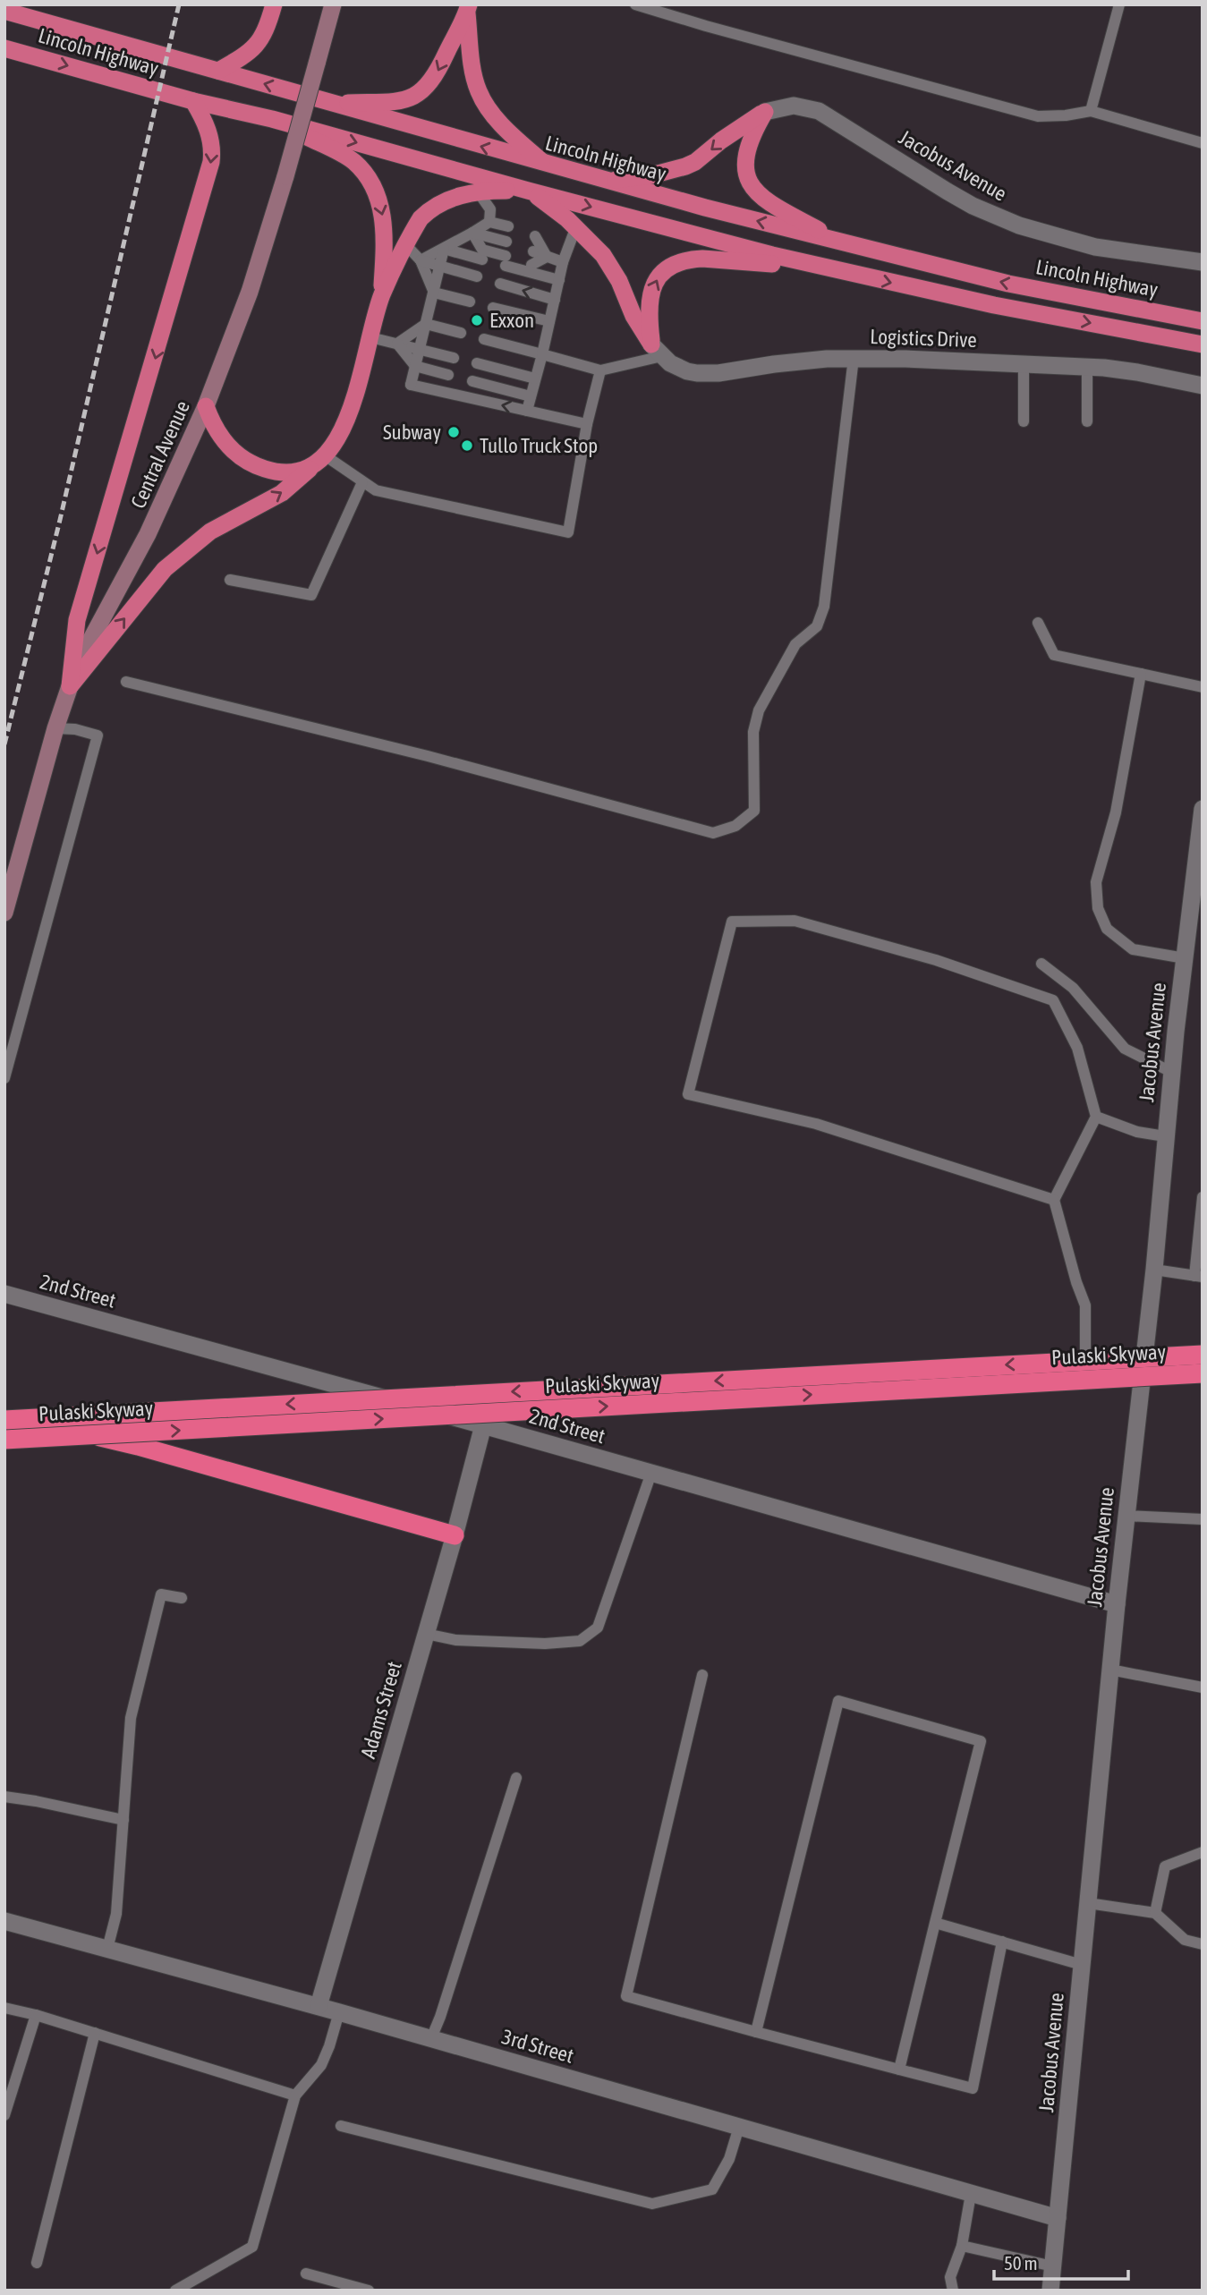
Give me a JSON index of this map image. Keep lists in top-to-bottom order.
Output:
{
  "streets": {
    "highway": ["Lincoln Highway", "Pulaski Skyway"],
    "main road": ["Central Avenue"],
    "street": [
      "Jacobus Avenue",
      "Logistics Drive",
      "2nd Street",
      "Adams Street",
      "3rd Street"
    ]
  },
  "crossings": [
    ["Jacobus Avenue", "2nd Street"],
    ["Jacobus Avenue", "3rd Street"],
    ["2nd Street", "Adams Street"],
    ["Adams Street", "3rd Street"]
  ],
  "places": ["Exxon", "Subway", "Tullo Truck Stop"],
  "scale_bar": "50 m"
}
